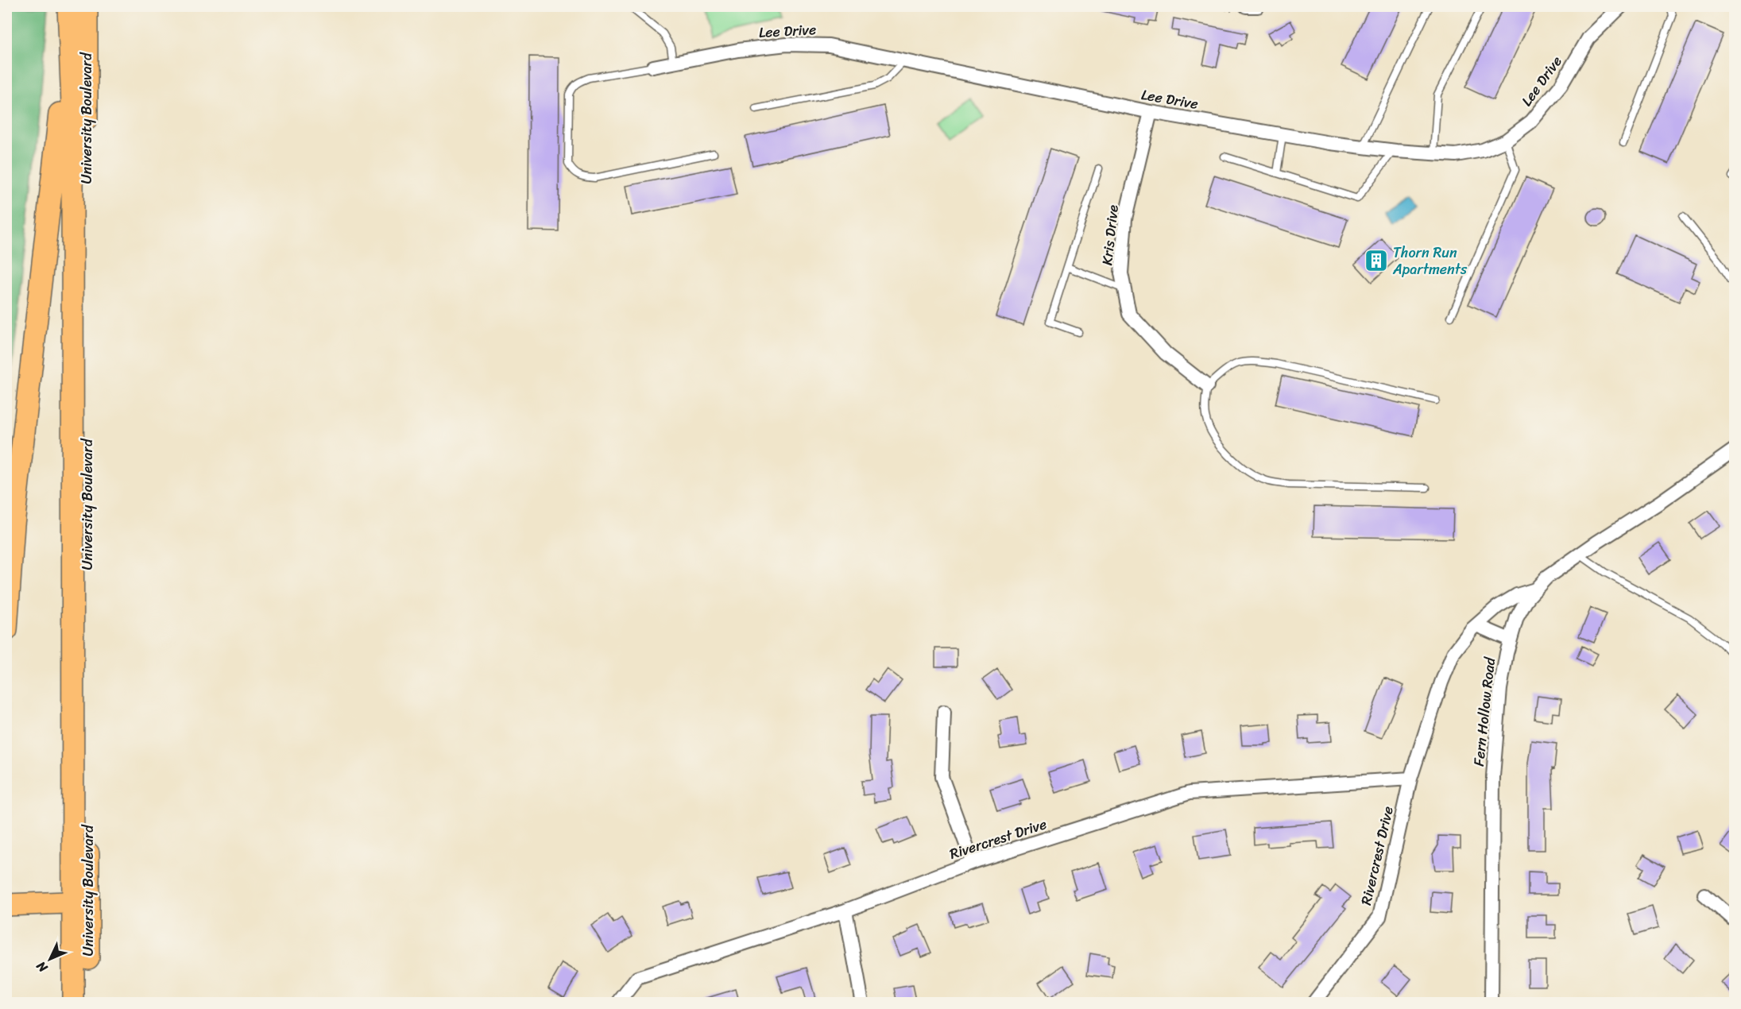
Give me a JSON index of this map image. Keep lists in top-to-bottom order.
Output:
{
  "streets": {
    "main road": ["University Boulevard"],
    "street": [
      "Lee Drive",
      "Kris Drive",
      "Fern Hollow Road",
      "Rivercrest Drive"
    ]
  },
  "crossings": [
    ["Lee Drive", "Kris Drive"],
    ["Fern Hollow Road", "Rivercrest Drive"]
  ],
  "places": {
    "building": ["Thorn Run Apartments"]
  },
  "north": "bottom left"
}
